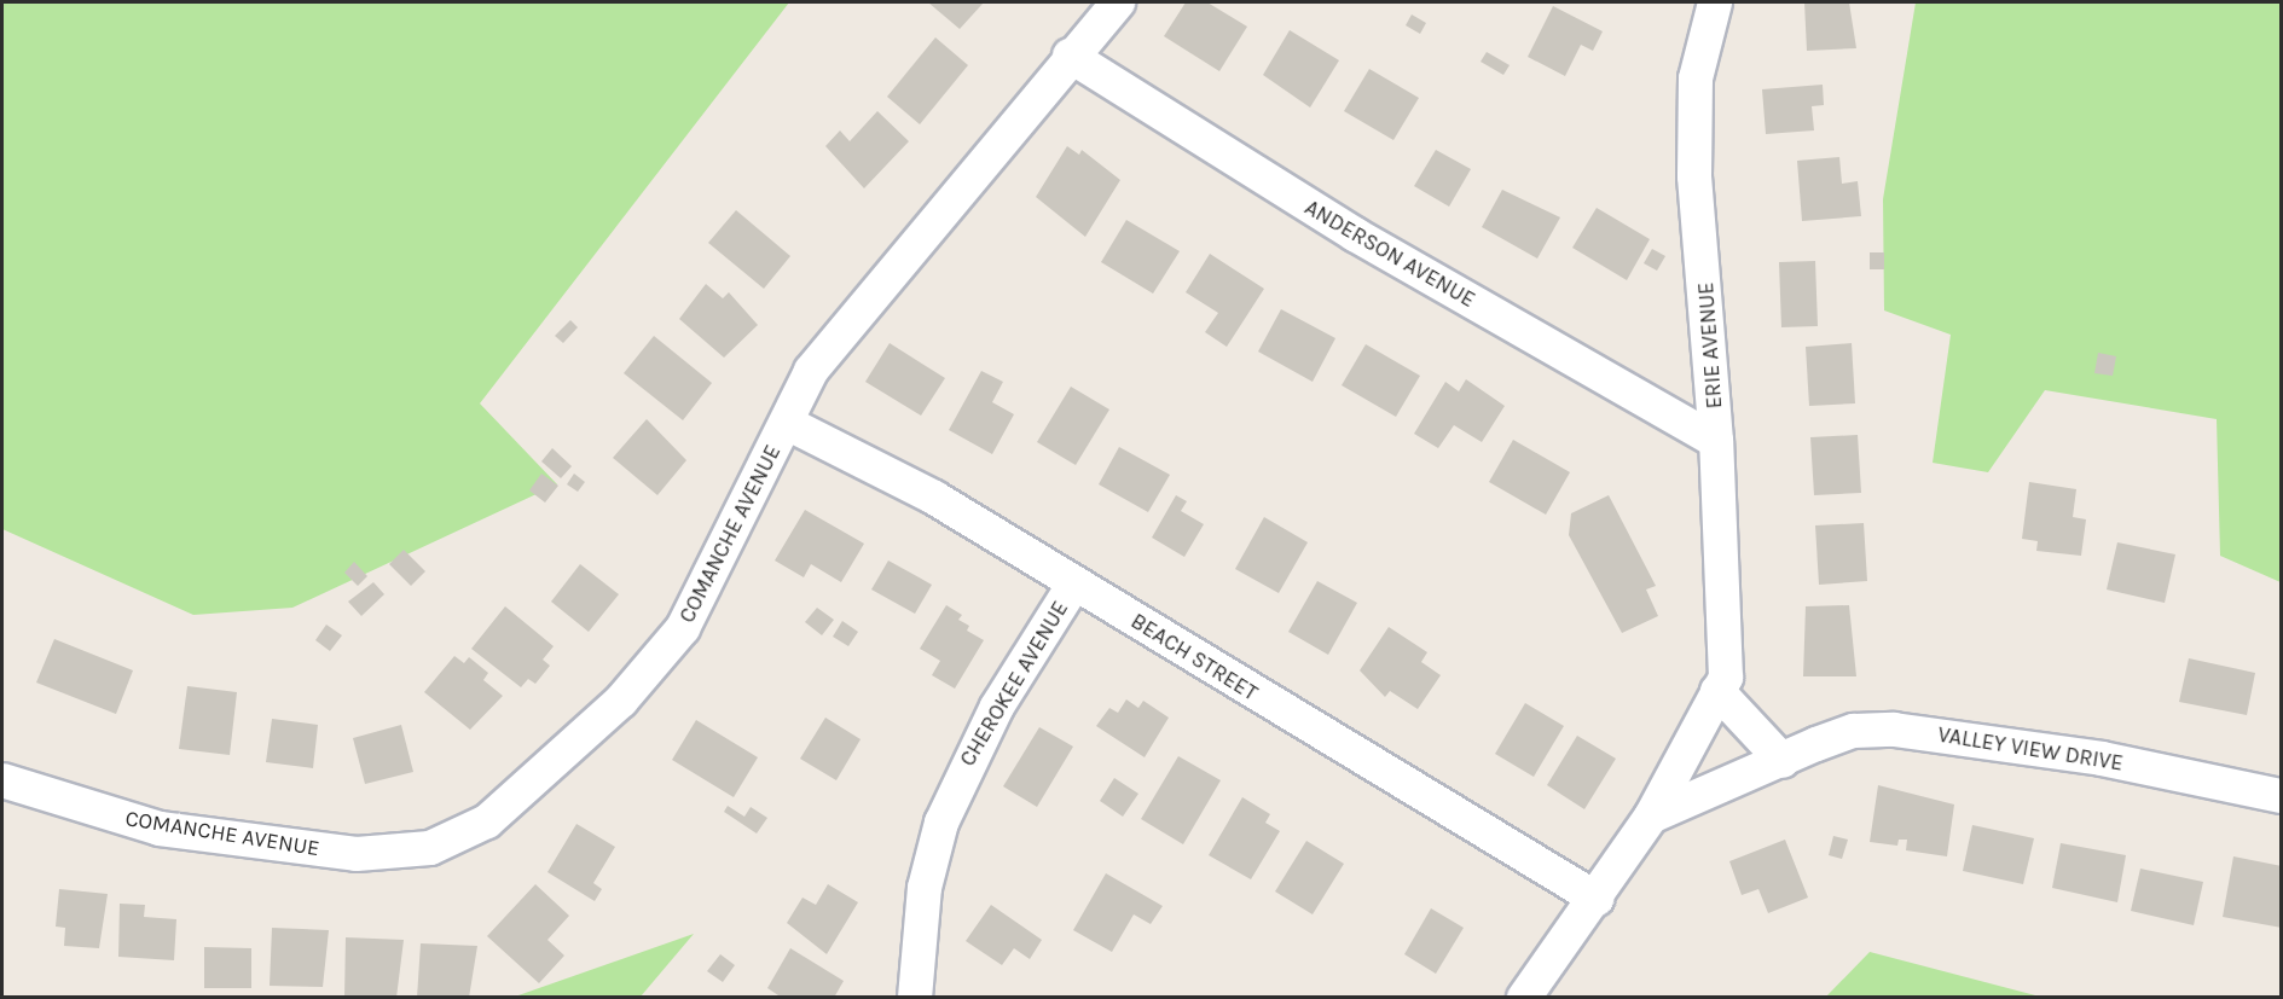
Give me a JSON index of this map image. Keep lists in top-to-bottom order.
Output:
{
  "streets": {
    "street": [
      "ANDERSON AVENUE",
      "ERIE AVENUE",
      "COMANCHE AVENUE",
      "BEACH STREET",
      "CHEROKEE AVENUE",
      "VALLEY VIEW DRIVE"
    ]
  },
  "crossings": [
    ["ANDERSON AVENUE", "ERIE AVENUE"],
    ["ANDERSON AVENUE", "COMANCHE AVENUE"],
    ["ERIE AVENUE", "BEACH STREET"],
    ["COMANCHE AVENUE", "BEACH STREET"],
    ["BEACH STREET", "CHEROKEE AVENUE"]
  ]
}
